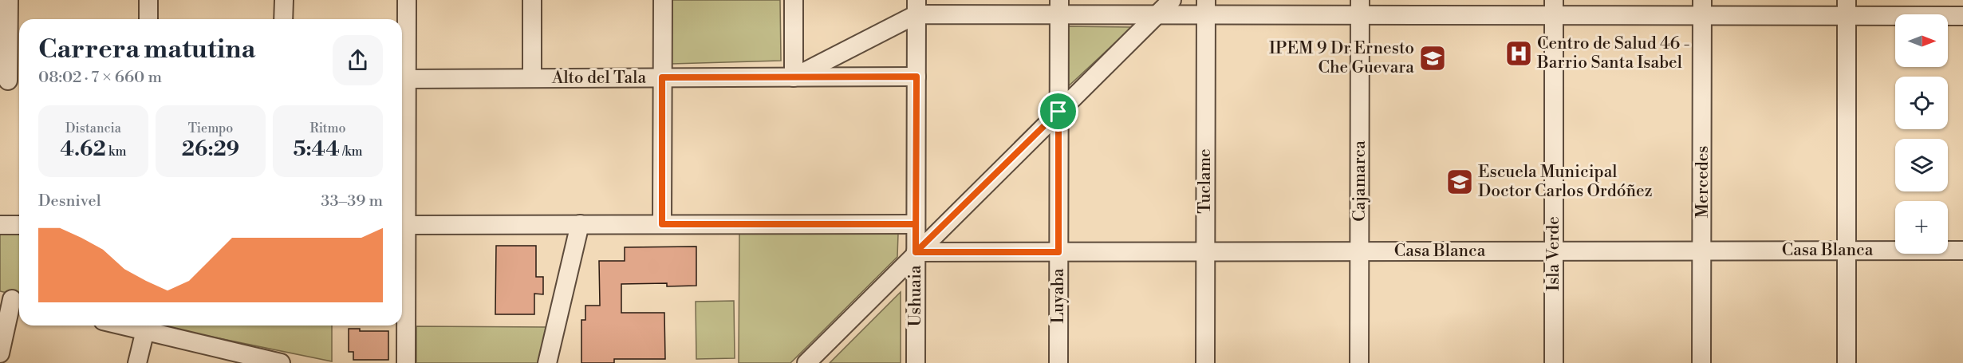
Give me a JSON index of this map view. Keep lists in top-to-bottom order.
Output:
{
  "streets": {
    "street": [
      "Alto del Tala",
      "Tuclame",
      "Cajamarca",
      "Mercedes",
      "Casa Blanca",
      "Isla Verde",
      "Ushuaia",
      "Luyaba"
    ]
  },
  "crossings": [
    ["Alto del Tala", "Ushuaia"],
    ["Tuclame", "Casa Blanca"],
    ["Cajamarca", "Casa Blanca"],
    ["Mercedes", "Casa Blanca"],
    ["Casa Blanca", "Isla Verde"],
    ["Casa Blanca", "Ushuaia"],
    ["Casa Blanca", "Luyaba"]
  ],
  "places": {
    "hospital": ["Centro de Salud 46 - Barrio Santa Isabel"],
    "school or university": ["IPEM 9 Dr Ernesto Che Guevara", "Escuela Municipal Doctor Carlos Ordóñez"]
  },
  "north": "right",
  "page": {
    "map_buttons": "+",
    "heading": ["Carrera matutina", "08:02 · 7 × 660 m"],
    "stats": [
      ["Distancia", "4.62 km"],
      ["Tiempo", "26:29"],
      ["Ritmo", "5:44 /km"]
    ],
    "chart": ["Desnivel", "33–39 m"]
  }
}
